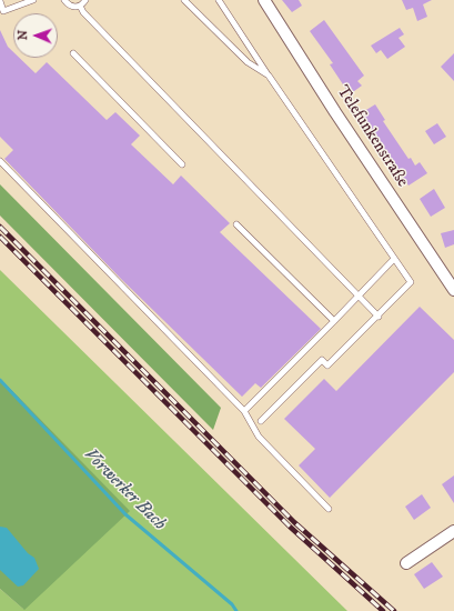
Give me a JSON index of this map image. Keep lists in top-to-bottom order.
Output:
{
  "streets": {
    "street": ["Telefunkenstraße"]
  },
  "water": ["Vorwerker Bach"],
  "north": "left"
}
